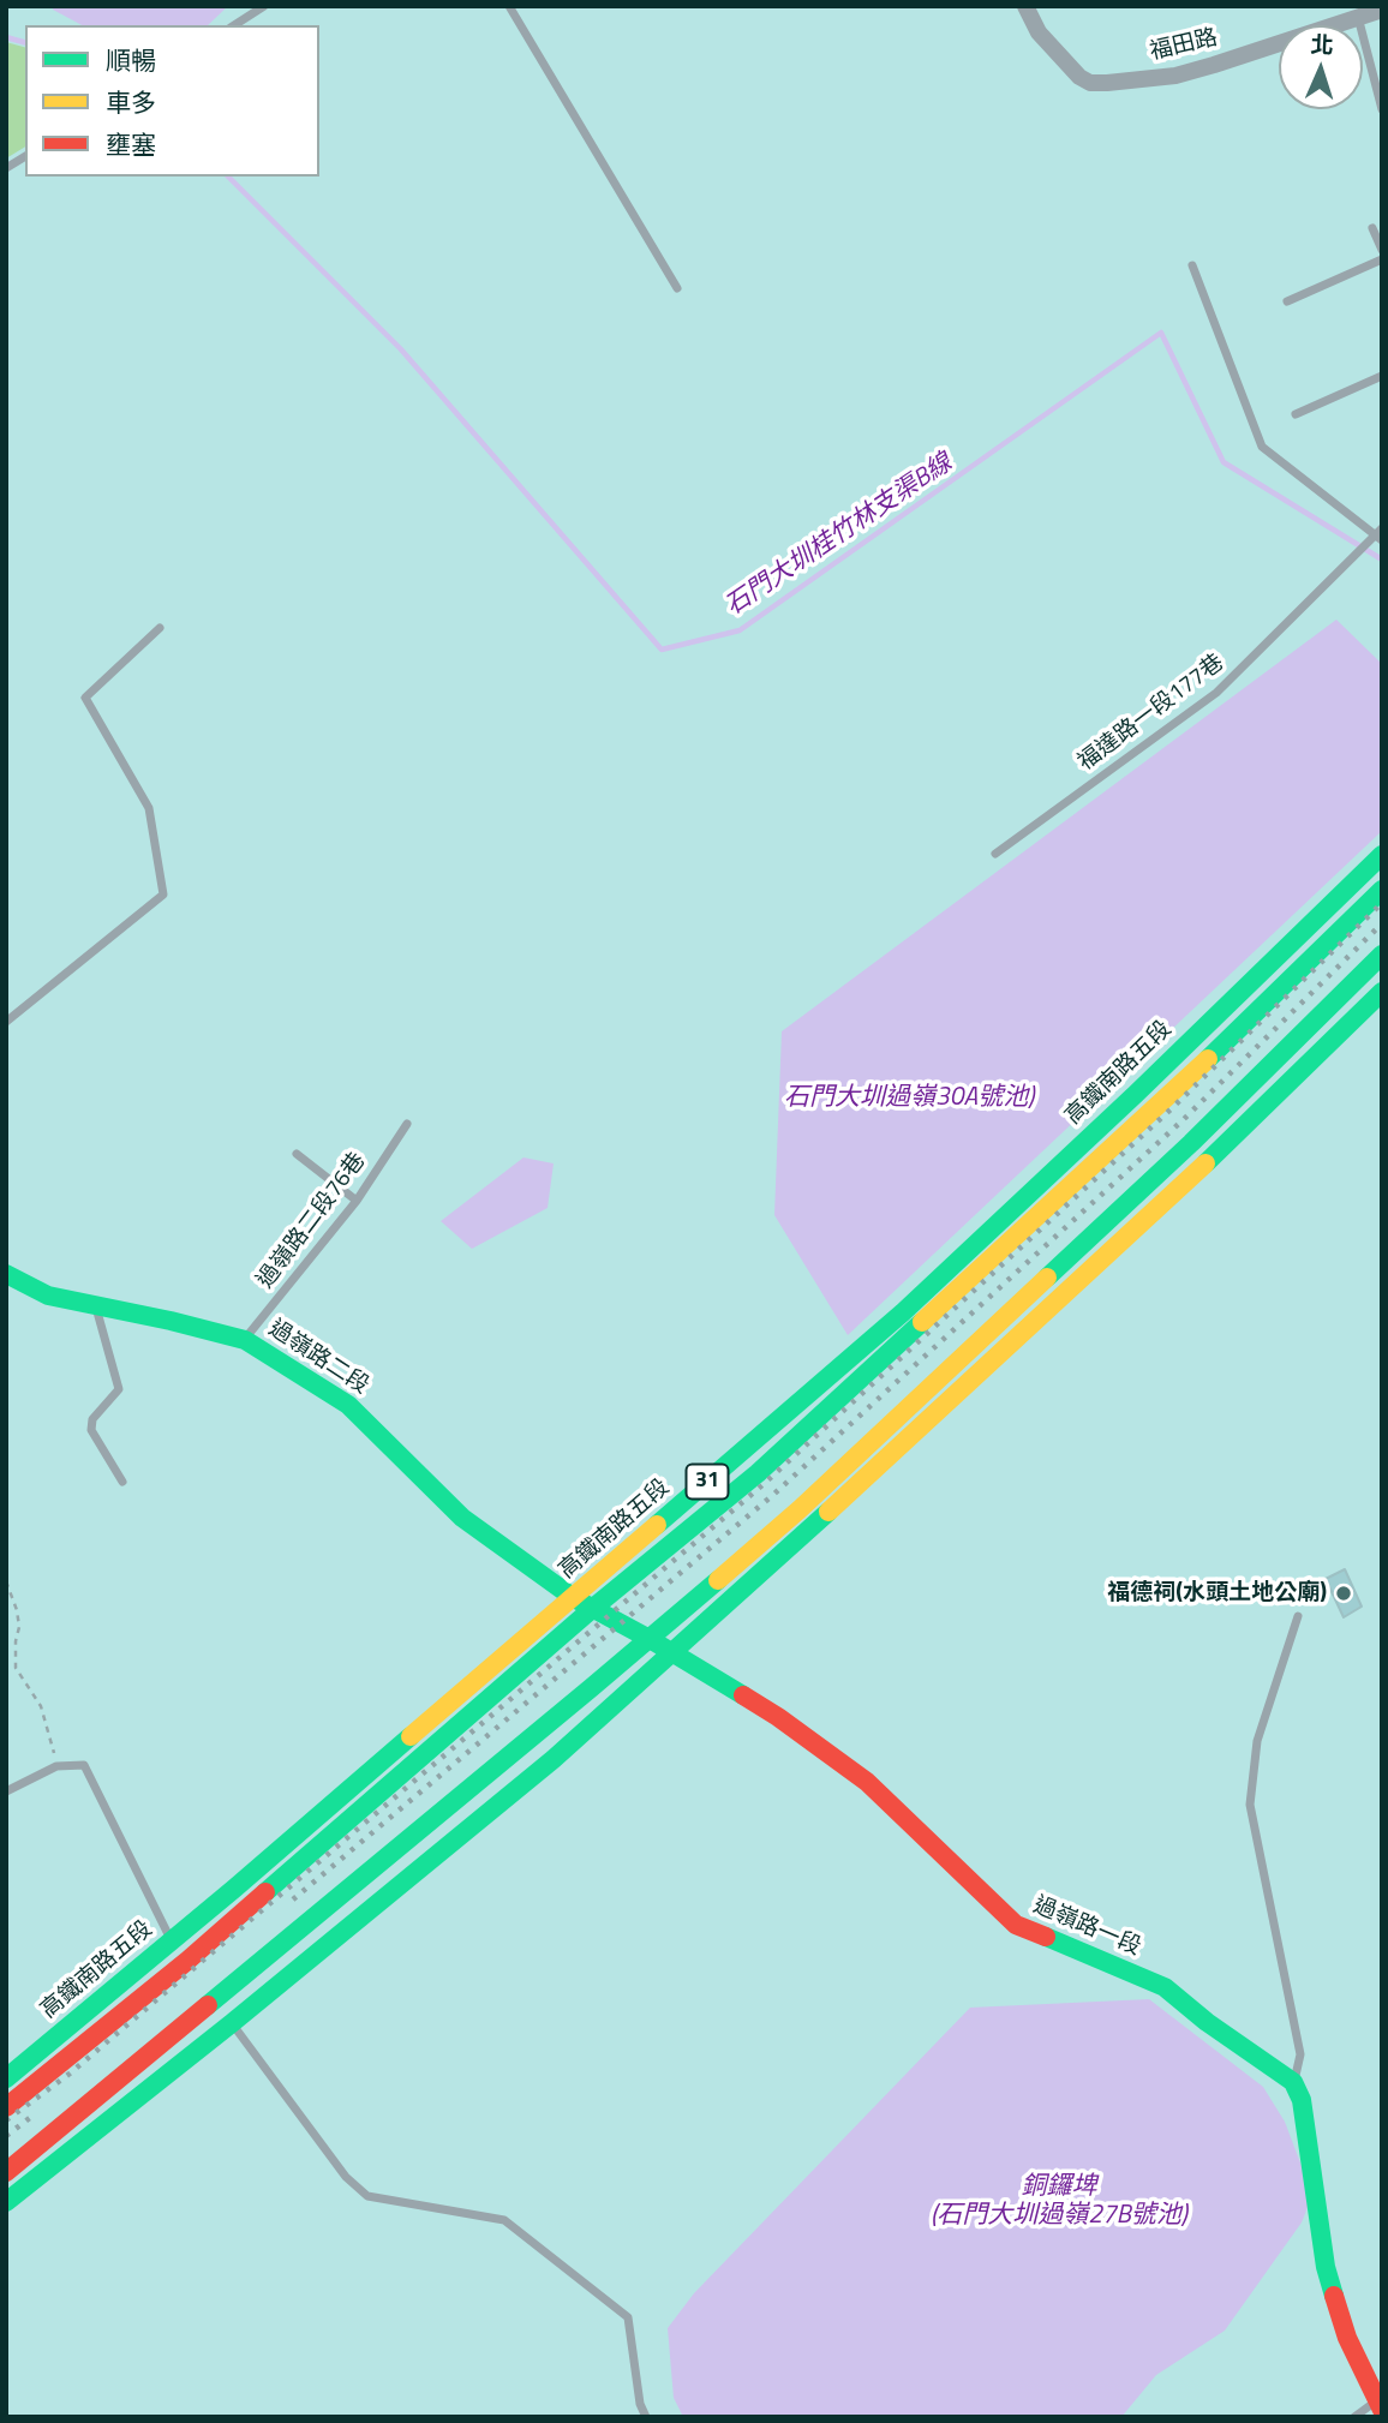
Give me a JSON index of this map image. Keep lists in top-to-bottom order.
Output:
{
  "streets": {
    "main road": [
      "高鐵南路五段",
      "過嶺路二段",
      "31",
      "過嶺路一段"
    ],
    "street": ["福田路"],
    "lane": ["福達路一段177巷", "過嶺路二段76巷"]
  },
  "crossings": [
    ["高鐵南路五段", "過嶺路二段"],
    ["高鐵南路五段", "過嶺路一段"],
    ["過嶺路二段76巷", "過嶺路二段"],
    ["過嶺路二段", "過嶺路一段"]
  ],
  "water": ["石門大圳桂竹林支渠B線", "石門大圳過嶺30A號池)", "銅鑼埤 (石門大圳過嶺27B號池)"],
  "places": ["福德祠(水頭土地公廟)"],
  "legend": ["順暢", "車多", "壅塞"],
  "north": "top"
}
